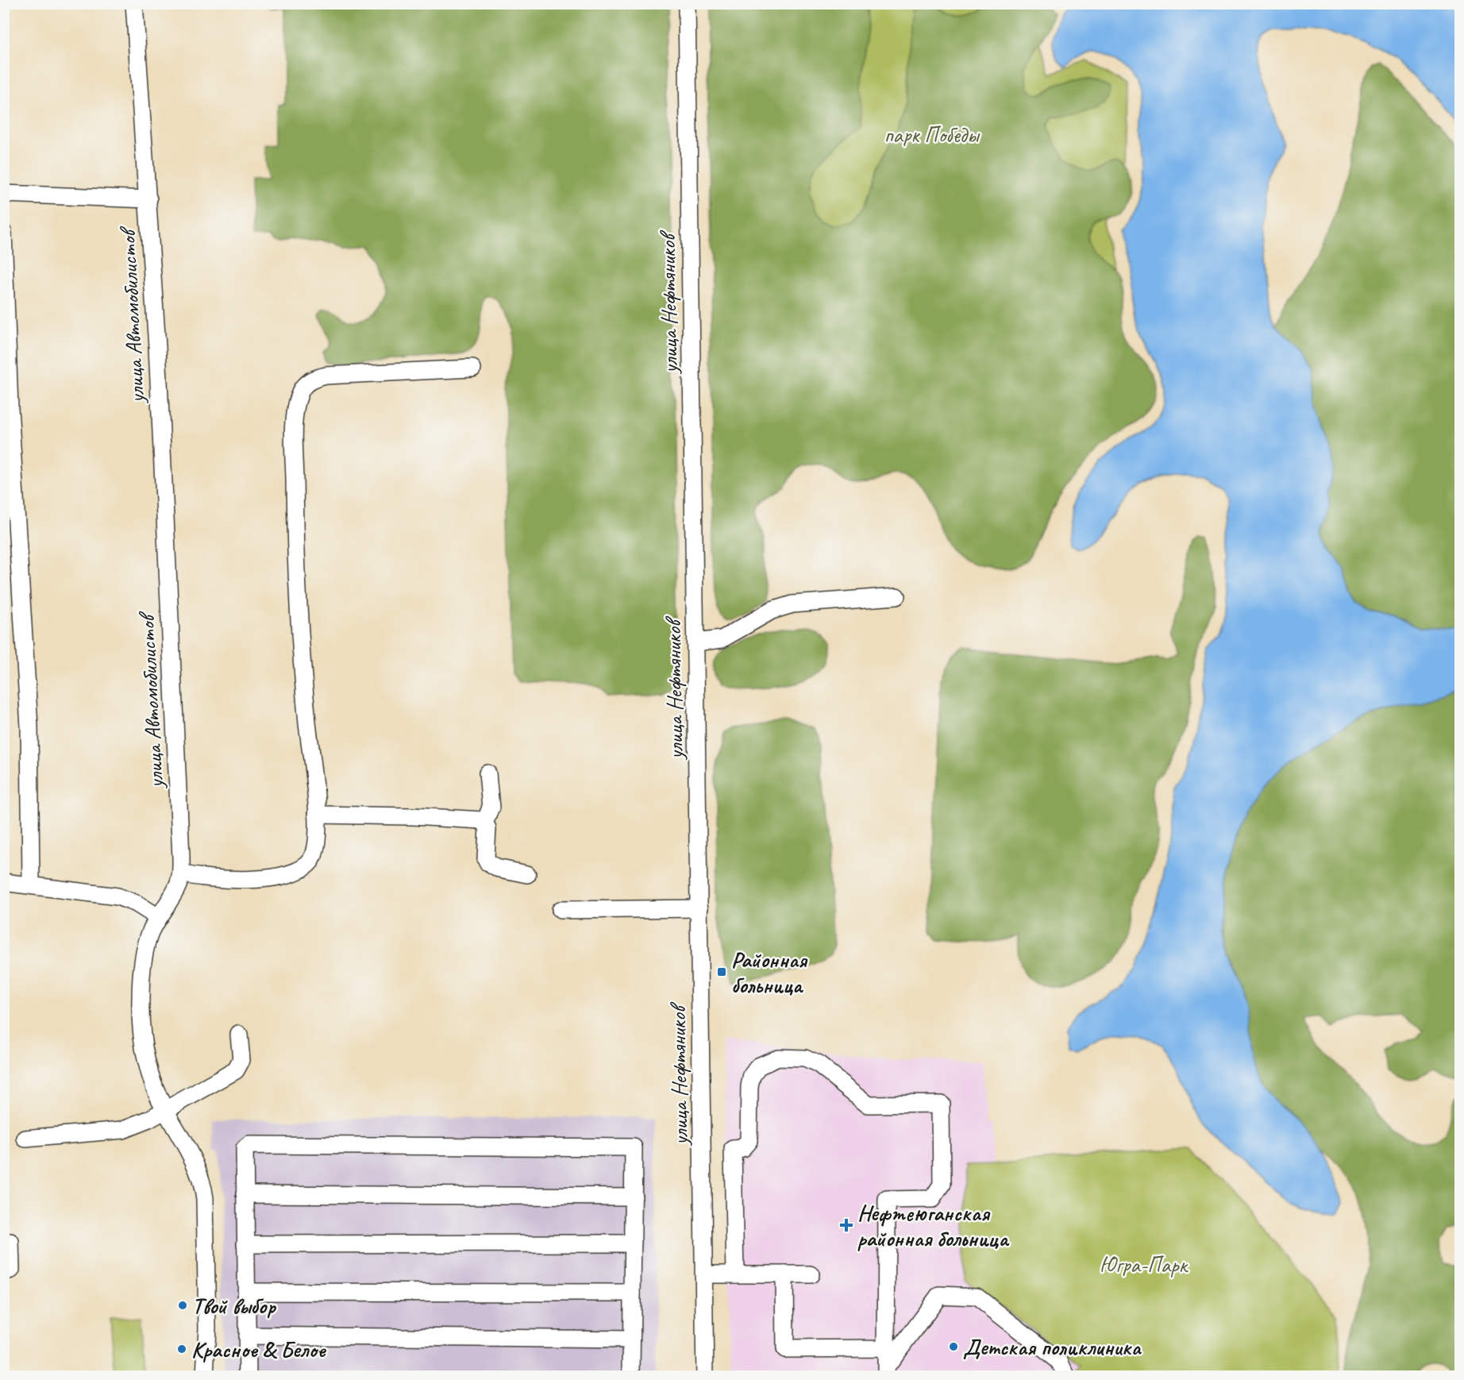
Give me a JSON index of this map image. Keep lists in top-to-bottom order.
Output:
{
  "streets": {
    "street": ["улица Нефтяников", "улица Автомобилистов"]
  },
  "parks": ["парк Победы", "Югра-Парк"],
  "places": {
    "transit": ["Районная больница"],
    "health": ["Нефтеюганская районная больница"],
    "other": ["Твой выбор", "Детская поликлиника", "Красное & Белое"]
  }
}
